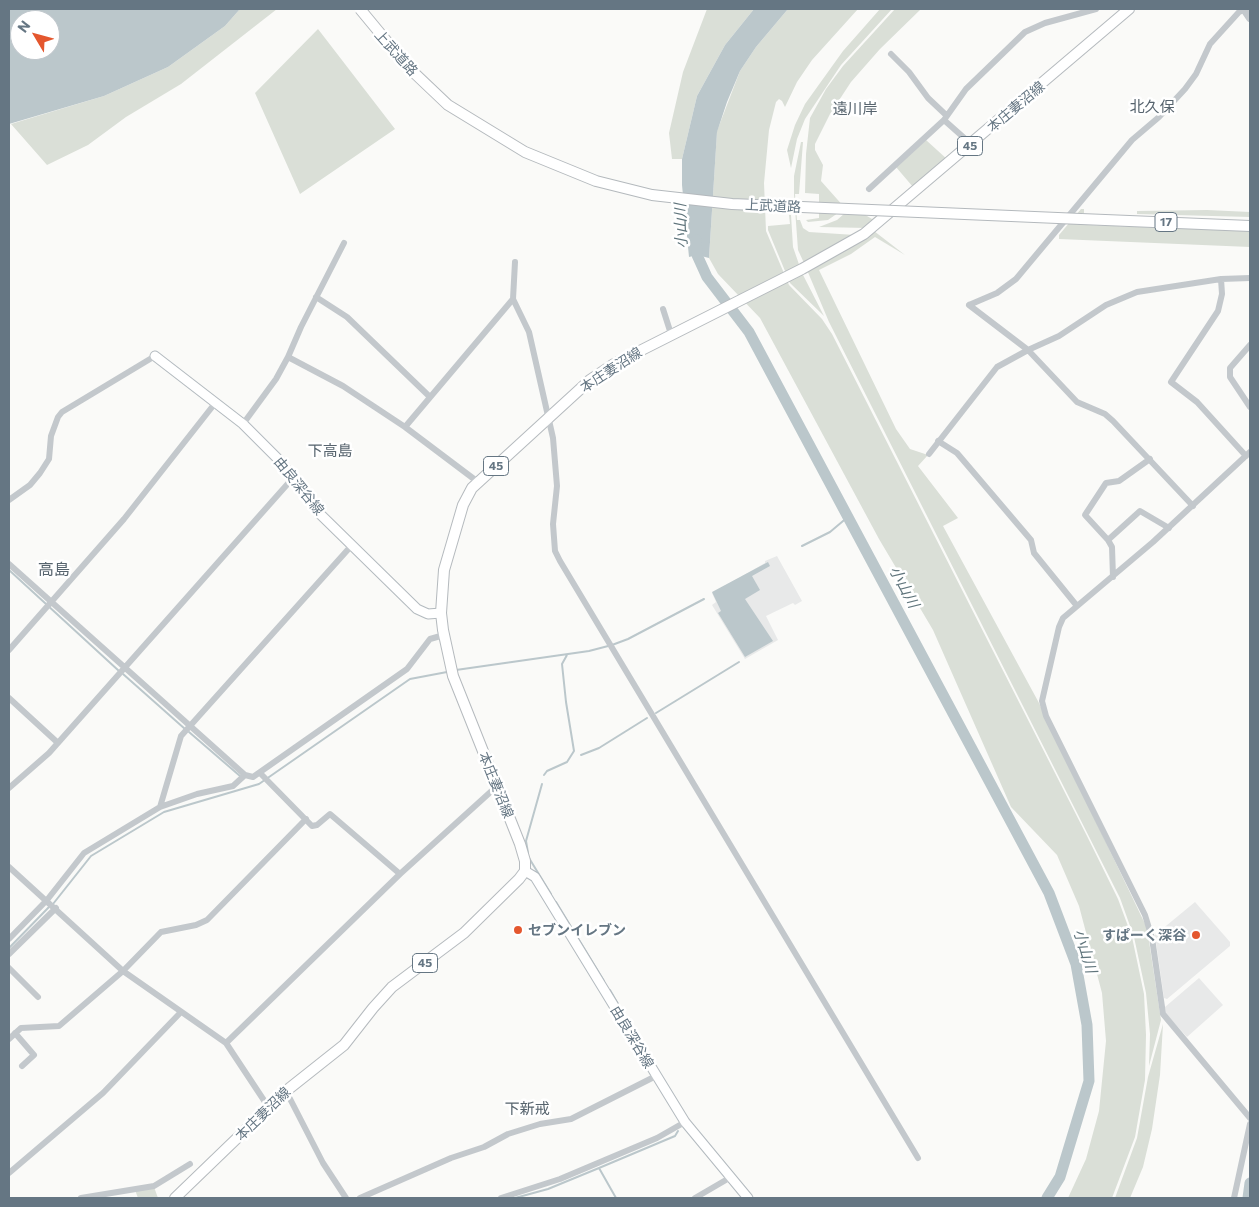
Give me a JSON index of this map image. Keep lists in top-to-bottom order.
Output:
{
  "streets": {
    "main road": [
      "上武道路",
      "本庄妻沼線",
      "45",
      "17",
      "由良深谷線"
    ]
  },
  "crossings": [
    ["本庄妻沼線", "由良深谷線"]
  ],
  "districts": [
    "北久保",
    "遠川岸",
    "下高島",
    "高島",
    "下新戒"
  ],
  "water": ["小山川"],
  "places": ["セブンイレブン", "すぱーく深谷"],
  "north": "top left"
}
